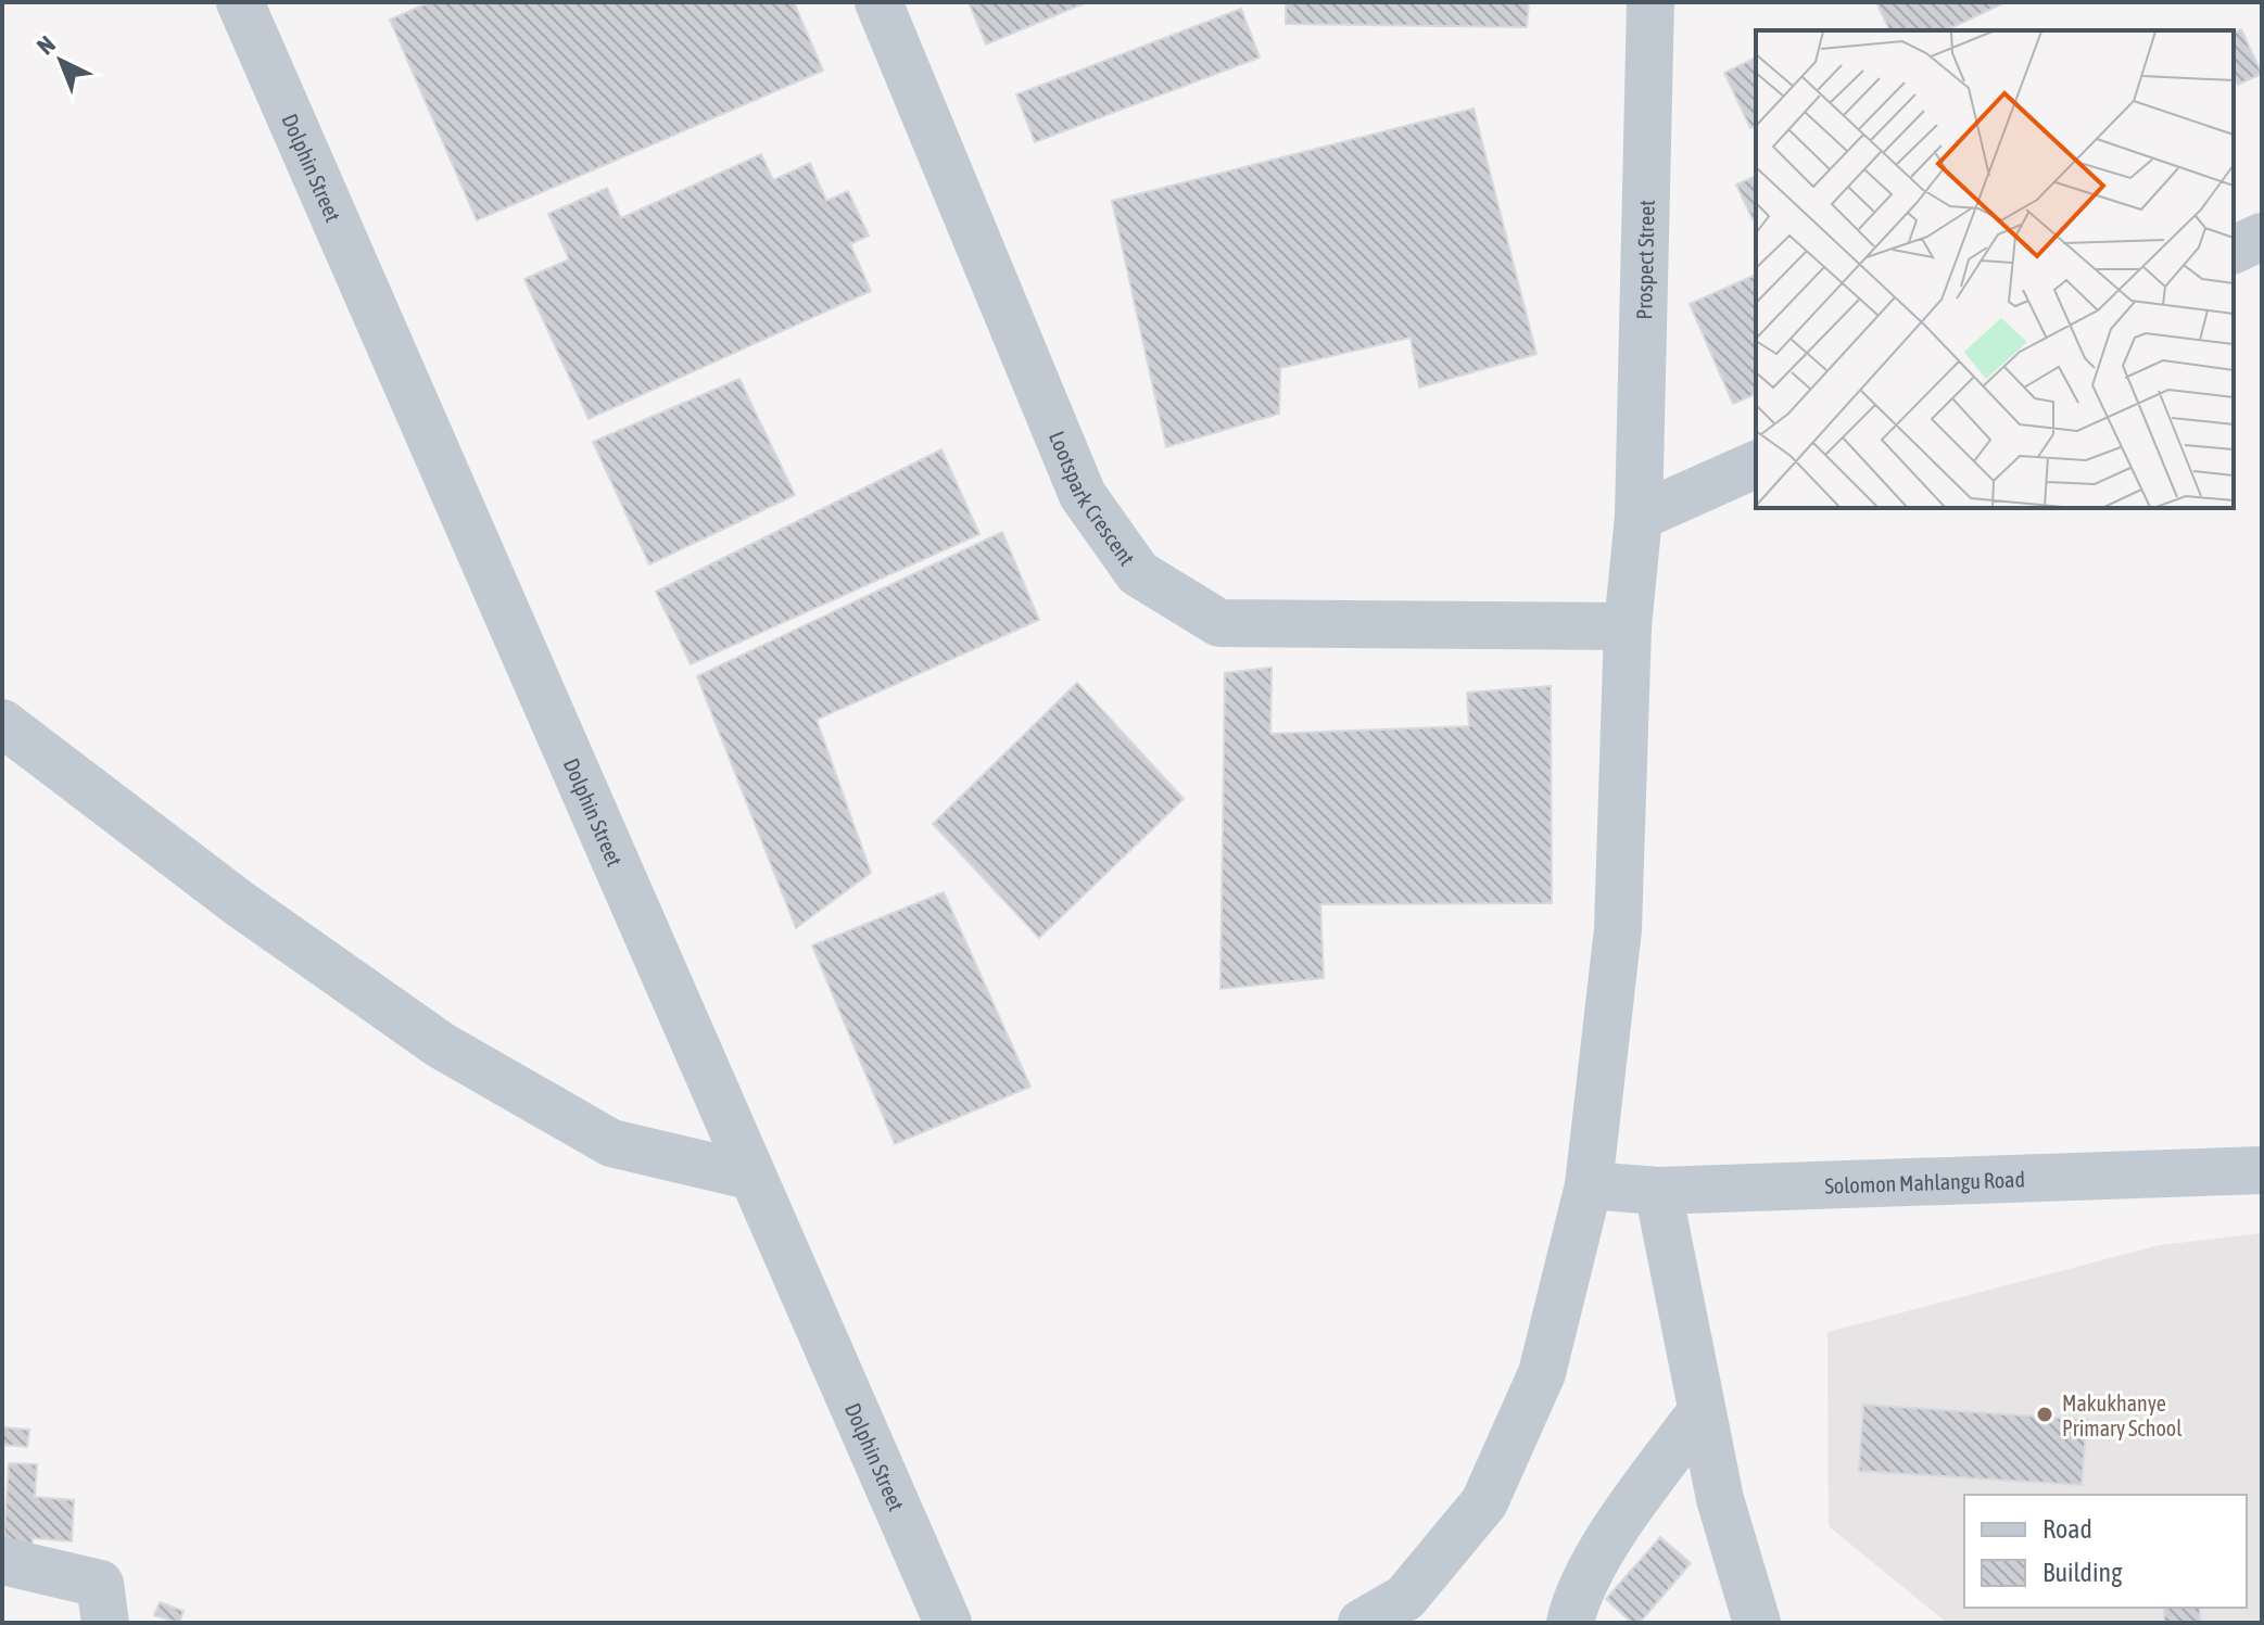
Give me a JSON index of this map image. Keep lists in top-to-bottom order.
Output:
{
  "streets": {
    "street": [
      "Dolphin Street",
      "Prospect Street",
      "Lootspark Crescent",
      "Solomon Mahlangu Road"
    ]
  },
  "crossings": [
    ["Prospect Street", "Lootspark Crescent"],
    ["Prospect Street", "Solomon Mahlangu Road"]
  ],
  "places": ["Makukhanye Primary School"],
  "legend": ["Road", "Building"],
  "north": "top left"
}
